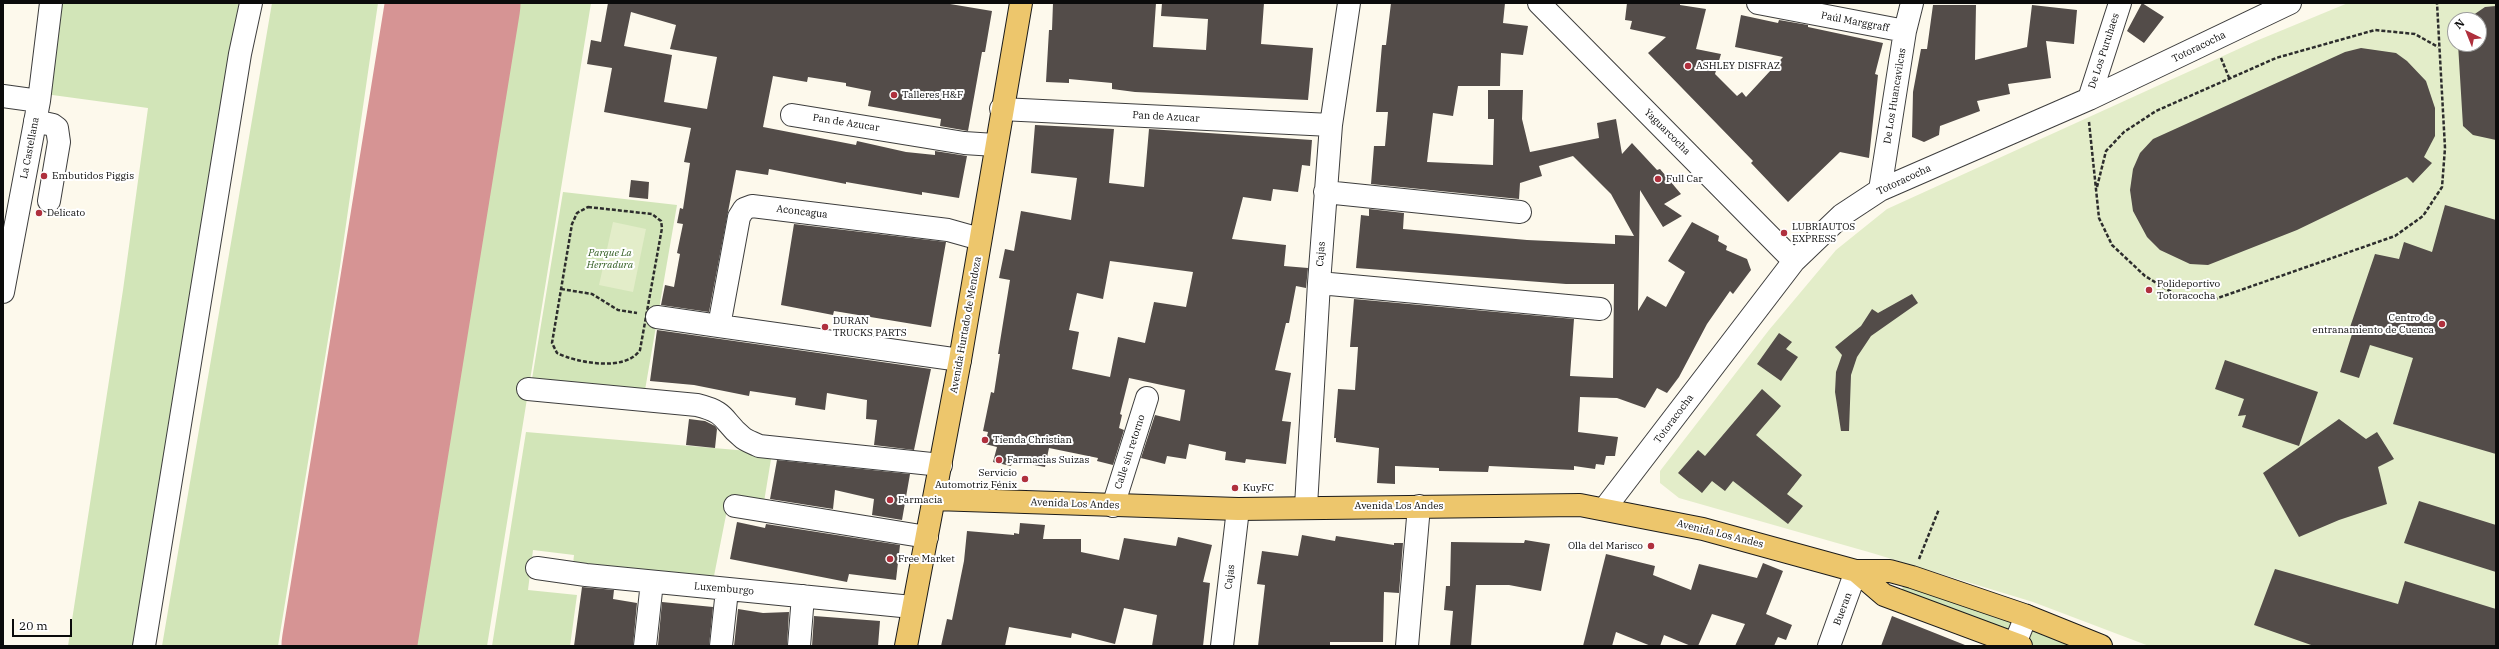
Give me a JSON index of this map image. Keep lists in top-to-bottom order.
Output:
{
  "streets": {
    "main road": ["Avenida Hurtado de Mendoza", "Avenida Los Andes"],
    "street": [
      "Paúl Marggraff",
      "Totoracocha",
      "De Los Puruhaes",
      "De Los Huancavilcas",
      "Pan de Azucar",
      "Yaguarcocha",
      "La Castellana",
      "Aconcagua",
      "Cajas",
      "Calle sin retorno",
      "Luxemburgo",
      "Bueran"
    ]
  },
  "crossings": [
    ["Paúl Marggraff", "De Los Huancavilcas"],
    ["Totoracocha", "De Los Puruhaes"],
    ["Totoracocha", "De Los Huancavilcas"],
    ["Totoracocha", "Yaguarcocha"],
    ["Totoracocha", "Avenida Los Andes"],
    ["Pan de Azucar", "Cajas"],
    ["Pan de Azucar", "Avenida Hurtado de Mendoza"],
    ["Aconcagua", "Avenida Hurtado de Mendoza"],
    ["Cajas", "Avenida Los Andes"],
    ["Avenida Hurtado de Mendoza", "Avenida Los Andes"],
    ["Avenida Hurtado de Mendoza", "Luxemburgo"],
    ["Calle sin retorno", "Avenida Los Andes"],
    ["Avenida Los Andes", "Bueran"]
  ],
  "parks": ["Parque La Herradura"],
  "places": [
    "ASHLEY DISFRAZ",
    "Talleres H&F",
    "Embutidos Piggis",
    "Full Car",
    "Delicato",
    "LUBRIAUTOS EXPRESS",
    "Polideportivo Totoracocha",
    "Centro de entranamiento de Cuenca",
    "DURAN TRUCKS PARTS",
    "Tienda Christian",
    "Farmacias Suizas",
    "Servicio Automotriz Fénix",
    "KuyFC",
    "Farmacia",
    "Olla del Marisco",
    "Free Market"
  ],
  "scale_bar": "20 m",
  "north": "top left"
}
